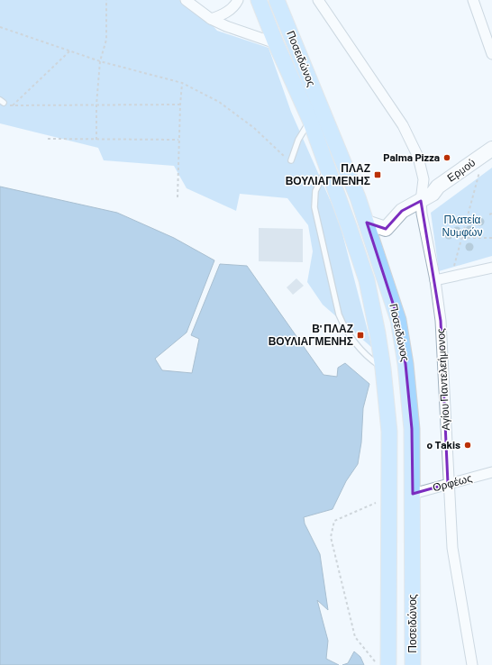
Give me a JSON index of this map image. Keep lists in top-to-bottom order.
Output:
{
  "streets": {
    "main road": ["Ποσειδώνος"],
    "street": ["Ερμού", "Αγίου Παντελεήμονος", "Ορφέως"]
  },
  "crossings": [
    ["Ποσειδώνος", "Ερμού"],
    ["Ποσειδώνος", "Ορφέως"],
    ["Ερμού", "Αγίου Παντελεήμονος"],
    ["Αγίου Παντελεήμονος", "Ορφέως"]
  ],
  "parks": ["Πλατεία Νυμφών"],
  "places": {
    "other": ["Palma Pizza", "o Takis"],
    "transit": ["ΠΛΑΖ ΒΟΥΛΙΑΓΜΕΝΗΣ", "Β' ΠΛΑΖ ΒΟΥΛΙΑΓΜΕΝΗΣ"]
  }
}
